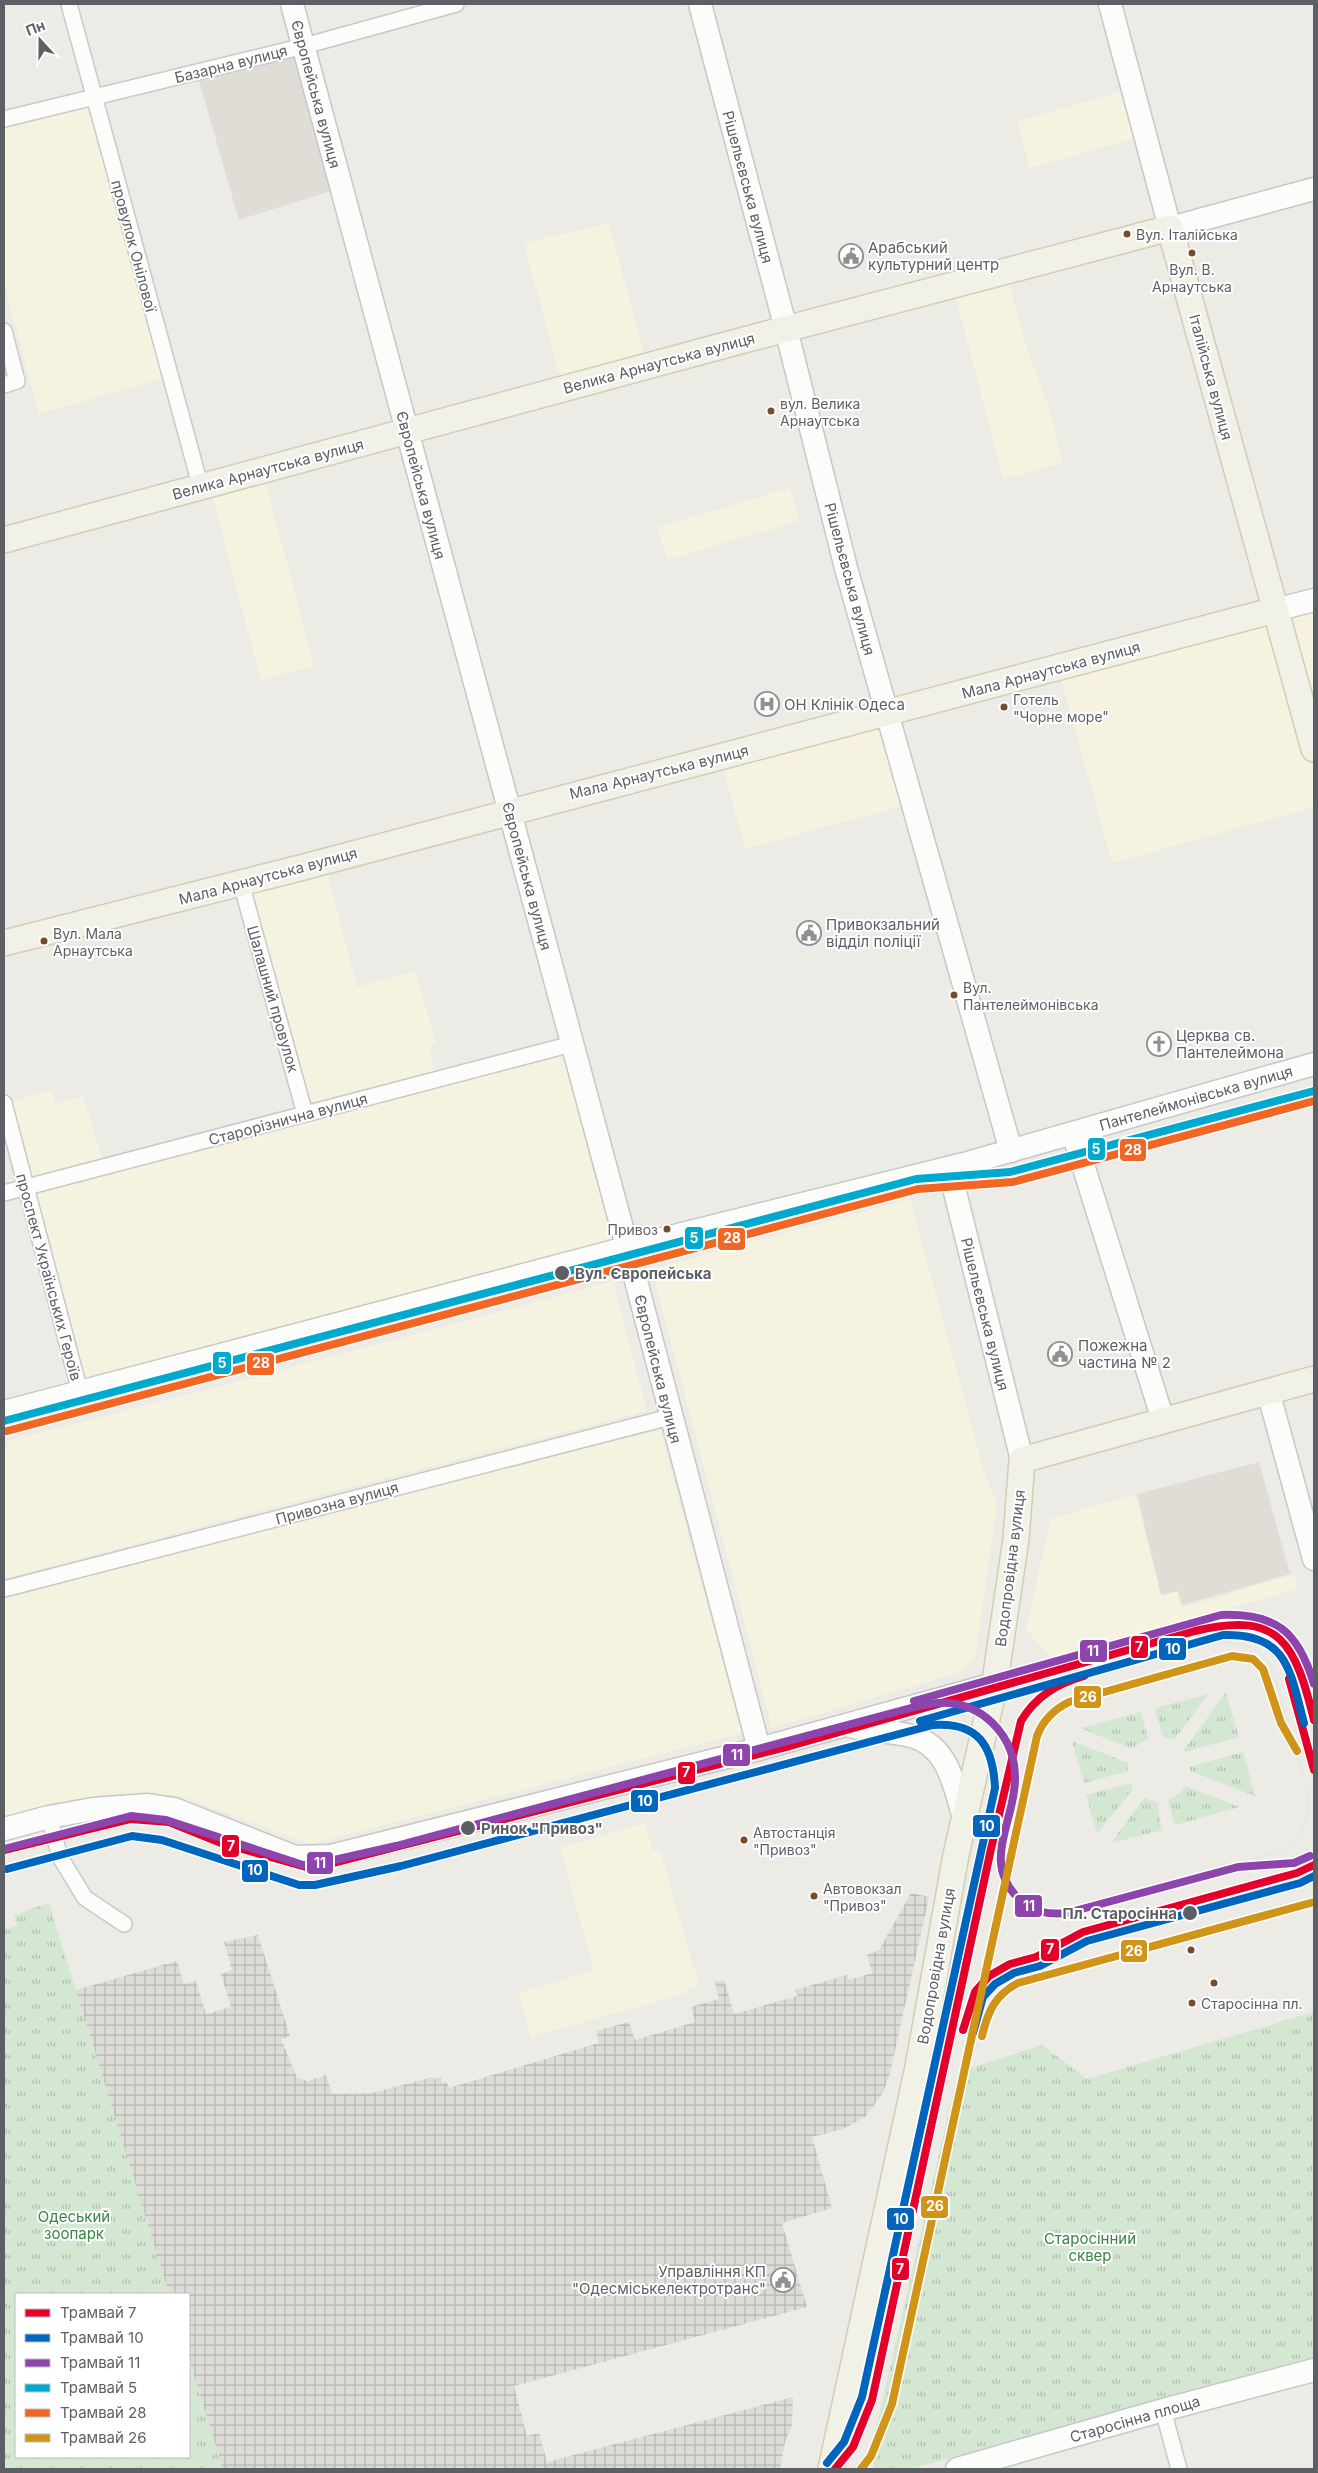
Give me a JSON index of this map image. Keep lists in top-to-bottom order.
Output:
{
  "streets": {
    "main road": [
      "Європейська вулиця",
      "Рішельєвська вулиця",
      "Велика Арнаутська вулиця",
      "Італійська вулиця",
      "Мала Арнаутська вулиця",
      "Пантелеймонівська вулиця",
      "Водопровідна вулиця",
      "Старосінна площа"
    ],
    "street": [
      "Базарна вулиця",
      "провулок Онілової",
      "Шалашний провулок",
      "Старорізнична вулиця",
      "проспект Українських Героїв",
      "Привозна вулиця"
    ]
  },
  "crossings": [
    ["Базарна вулиця", "Європейська вулиця"],
    ["Базарна вулиця", "провулок Онілової"],
    ["Європейська вулиця", "Велика Арнаутська вулиця"],
    ["Європейська вулиця", "Мала Арнаутська вулиця"],
    ["Європейська вулиця", "Пантелеймонівська вулиця"],
    ["Європейська вулиця", "Старорізнична вулиця"],
    ["Європейська вулиця", "Привозна вулиця"],
    ["Рішельєвська вулиця", "Велика Арнаутська вулиця"],
    ["Рішельєвська вулиця", "Мала Арнаутська вулиця"],
    ["Рішельєвська вулиця", "Пантелеймонівська вулиця"],
    ["Рішельєвська вулиця", "Водопровідна вулиця"],
    ["провулок Онілової", "Велика Арнаутська вулиця"],
    ["Велика Арнаутська вулиця", "Італійська вулиця"],
    ["Італійська вулиця", "Мала Арнаутська вулиця"],
    ["Мала Арнаутська вулиця", "Шалашний провулок"],
    ["Шалашний провулок", "Старорізнична вулиця"],
    ["Пантелеймонівська вулиця", "проспект Українських Героїв"],
    ["Старорізнична вулиця", "проспект Українських Героїв"]
  ],
  "parks": ["Одеський зоопарк", "Старосінний сквер"],
  "places": {
    "other": [
      "Вул. Італійська",
      "Вул. В. Арнаутська",
      "вул. Велика Арнаутська",
      "Готель \"Чорне море\"",
      "Вул. Мала Арнаутська",
      "Вул. Пантелеймонівська",
      "Привоз",
      "Вул. Європейська",
      "Ринок \"Привоз\"",
      "Автостанція \"Привоз\"",
      "Автовокзал \"Привоз\"",
      "Пл. Старосінна",
      "Старосінна пл."
    ],
    "public building": [
      "Арабський культурний центр",
      "Привокзальний відділ поліції",
      "Пожежна частина № 2",
      "Управління КП \"Одесміськелектротранс\""
    ],
    "hospital": ["ОН Клінік Одеса"],
    "church": ["Церква св. Пантелеймона"]
  },
  "lines": [
    "tram line 5",
    "tram line 28",
    "tram line 11",
    "tram line 7",
    "tram line 10",
    "tram line 26"
  ],
  "legend": [
    "Трамвай 7",
    "Трамвай 10",
    "Трамвай 11",
    "Трамвай 5",
    "Трамвай 28",
    "Трамвай 26"
  ],
  "north": "top"
}
